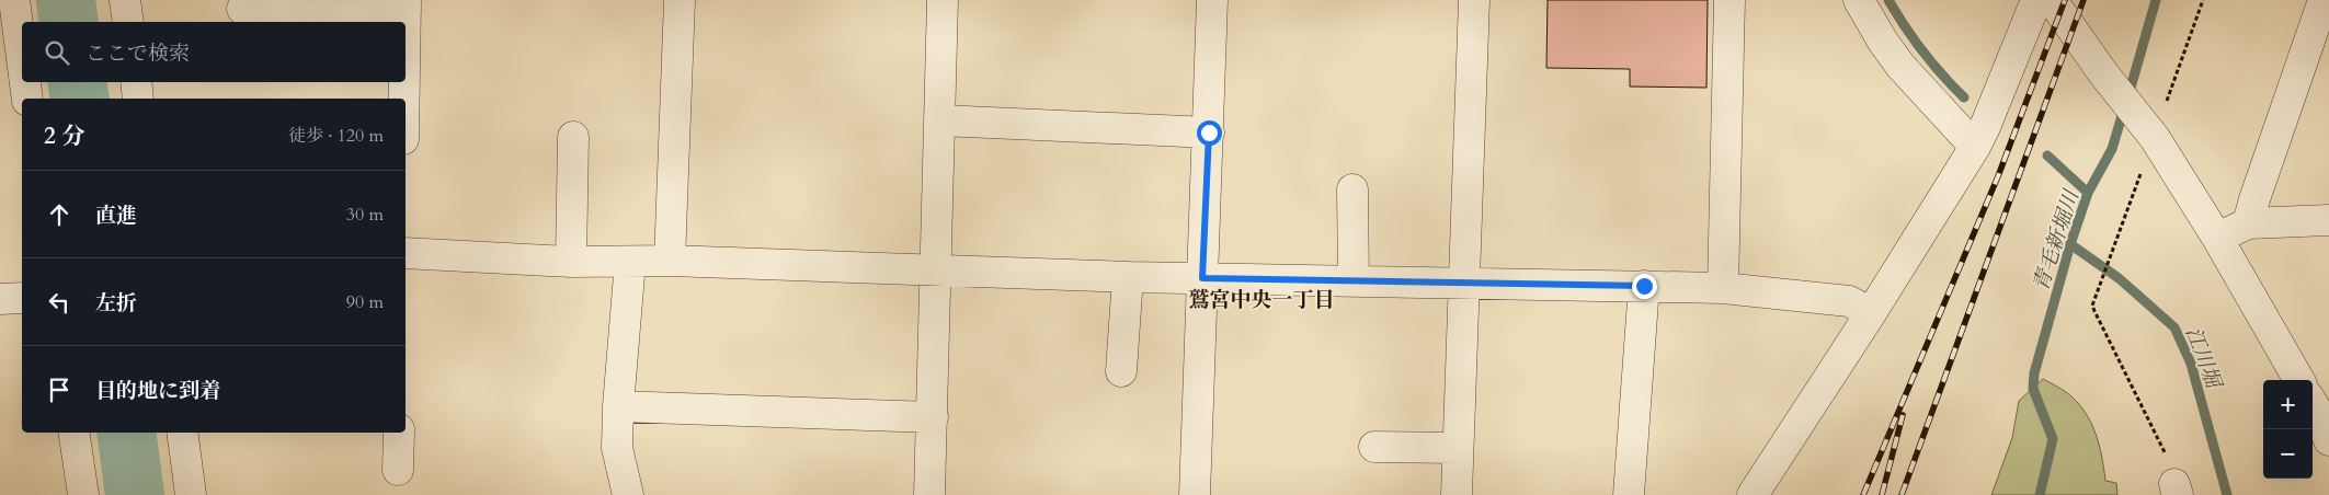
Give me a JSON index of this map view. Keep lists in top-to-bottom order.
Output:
{
  "districts": ["鷲宮中央一丁目"],
  "water": ["青毛新堀川", "江川堀"],
  "page": {
    "search": "ここで検索",
    "heading": ["2 分", "徒歩 · 120 m"],
    "list": [
      ["直進", "30 m"],
      ["左折", "90 m"],
      "目的地に到着"
    ],
    "map_buttons": ["+", "−"]
  }
}
